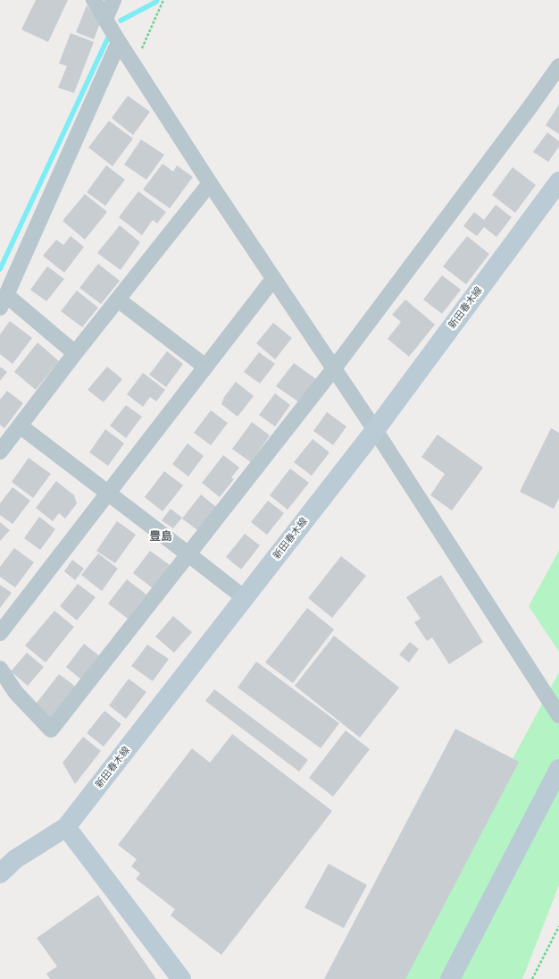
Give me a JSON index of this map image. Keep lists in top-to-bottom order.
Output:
{
  "streets": {
    "main road": ["新田春木線"]
  },
  "districts": ["豊島"]
}
